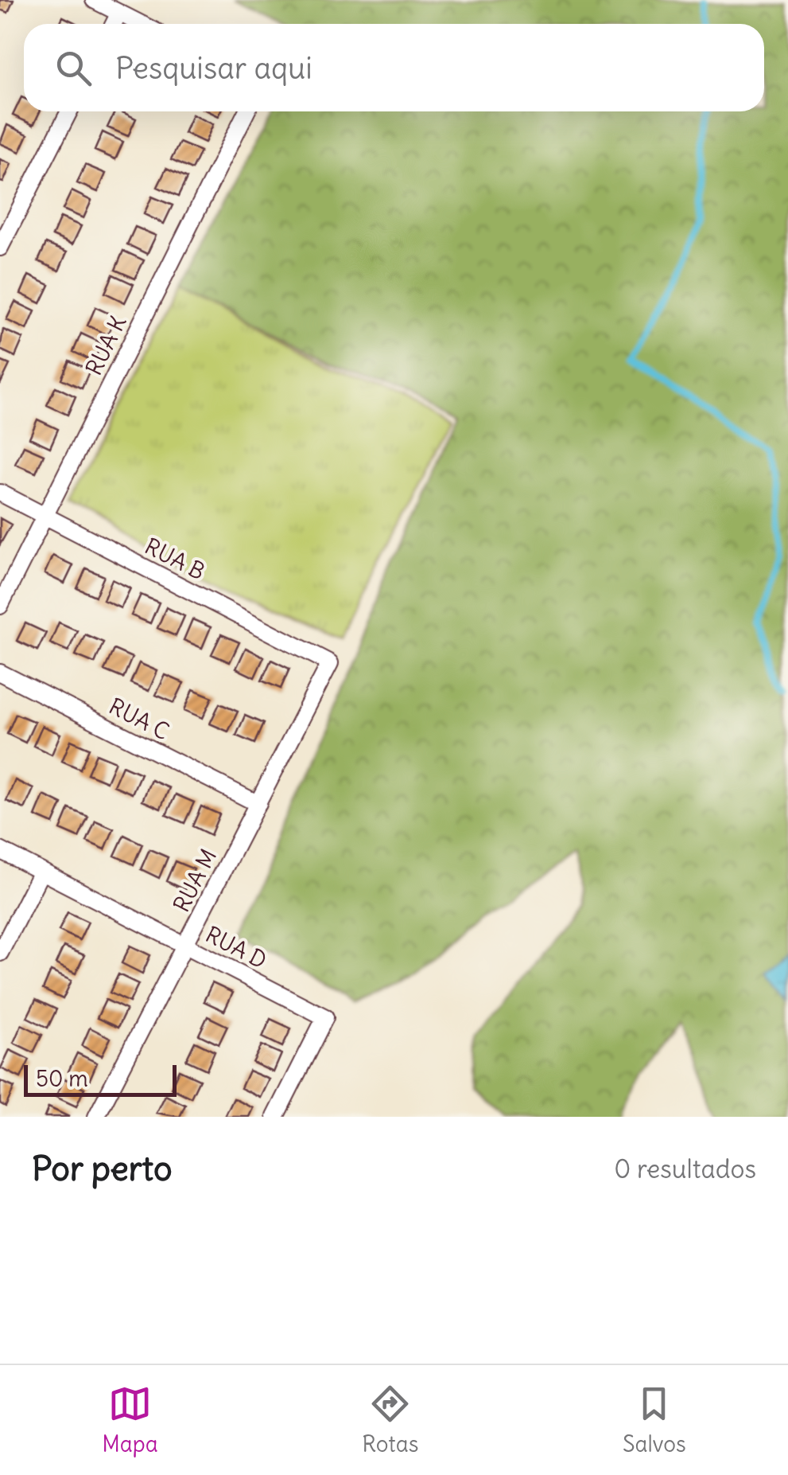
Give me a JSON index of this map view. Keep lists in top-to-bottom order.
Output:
{
  "streets": {
    "street": [
      "RUA K",
      "RUA B",
      "RUA C",
      "RUA M",
      "RUA D"
    ]
  },
  "crossings": [
    ["RUA K", "RUA B"],
    ["RUA B", "RUA M"],
    ["RUA C", "RUA M"],
    ["RUA M", "RUA D"]
  ],
  "scale_bar": "50 m",
  "page": {
    "search": "Pesquisar aqui",
    "scale": "50 m",
    "heading": ["Por perto", "0 resultados"],
    "nav": ["Mapa", "Rotas", "Salvos"]
  }
}
